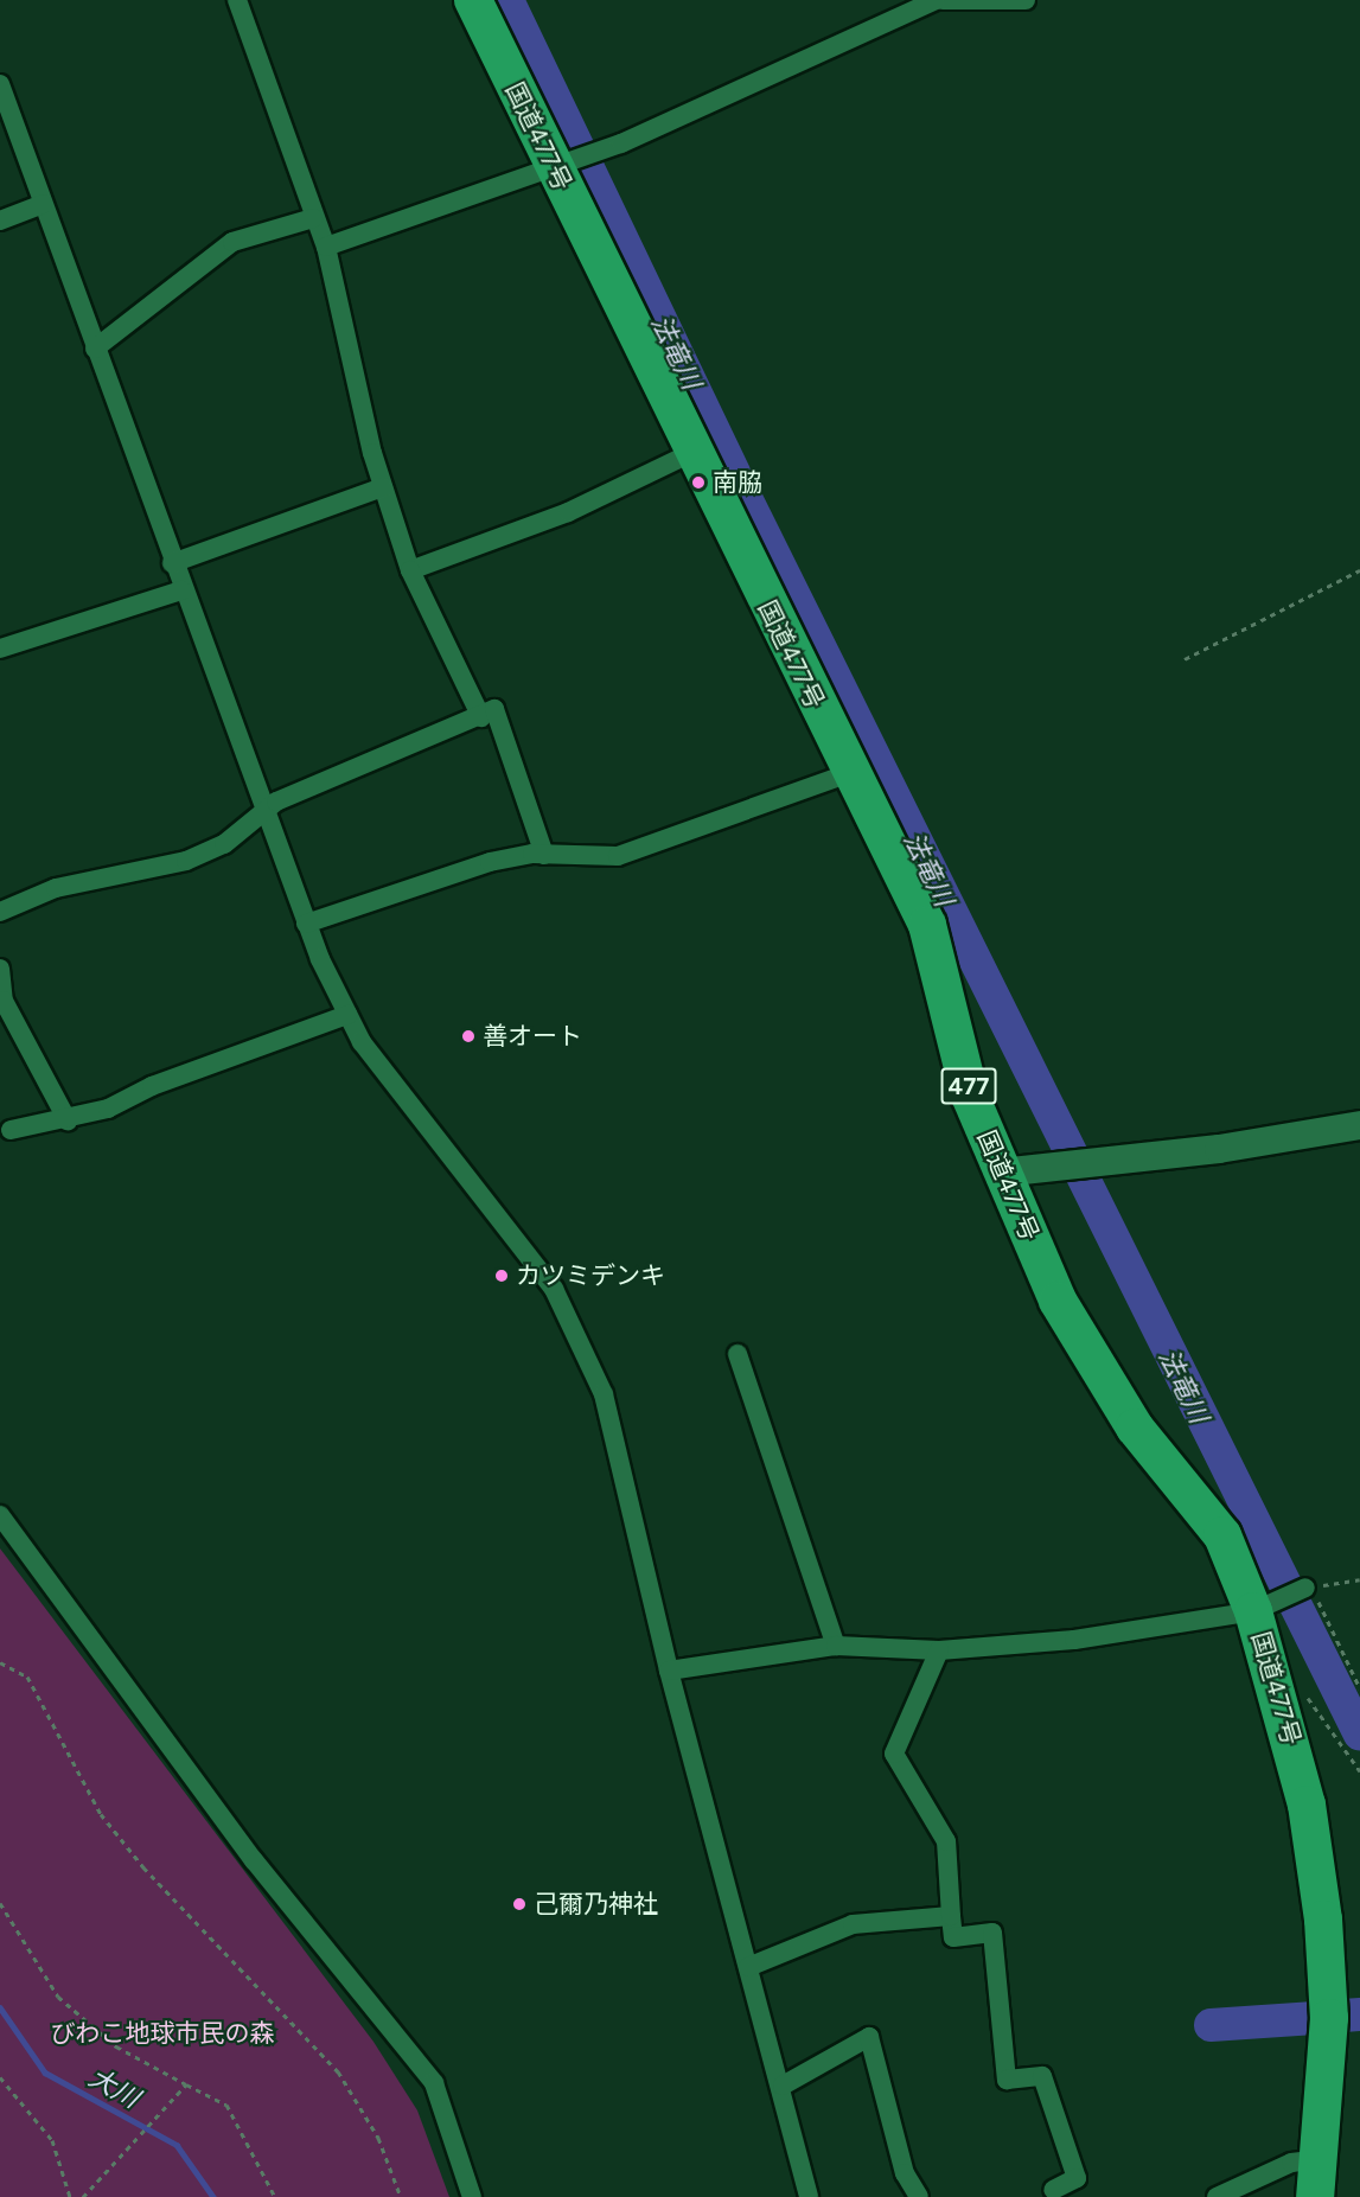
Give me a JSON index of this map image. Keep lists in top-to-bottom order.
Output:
{
  "streets": {
    "highway": ["国道477号", "477"]
  },
  "water": ["法竜川", "大川"],
  "parks": ["びわこ地球市民の森"],
  "places": [
    "南脇",
    "善オート",
    "カツミデンキ",
    "己爾乃神社"
  ]
}
